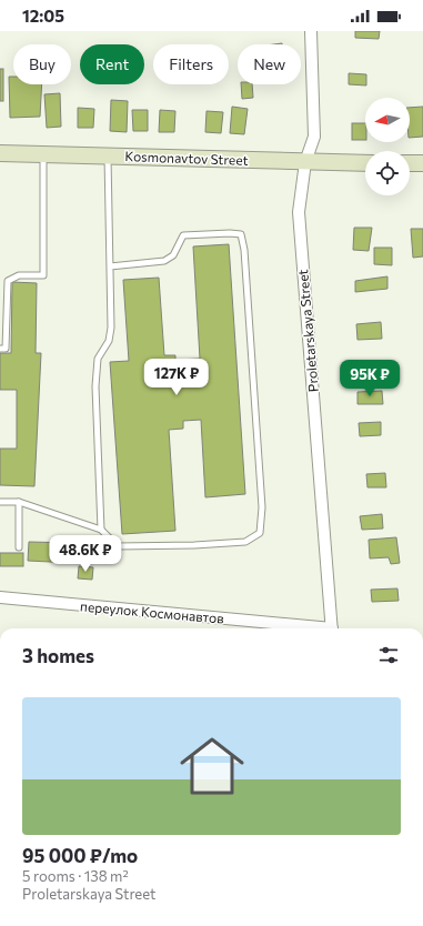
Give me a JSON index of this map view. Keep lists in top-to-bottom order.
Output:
{
  "streets": {
    "street": ["Kosmonavtov Street", "Proletarskaya Street", "переулок Космонавтов"]
  },
  "crossings": [
    ["Kosmonavtov Street", "Proletarskaya Street"]
  ],
  "north": "left",
  "page": {
    "status": "12:05",
    "chip": [
      "Buy",
      "Rent",
      "Filters",
      "New"
    ],
    "price": ["127K ₽", "95K ₽", "48.6K ₽"],
    "heading": "3 homes",
    "list": [
      {
        "name": "95 000 ₽/mo",
        "note": "5 rooms · 138 m² · Proletarskaya Street"
      }
    ]
  }
}
